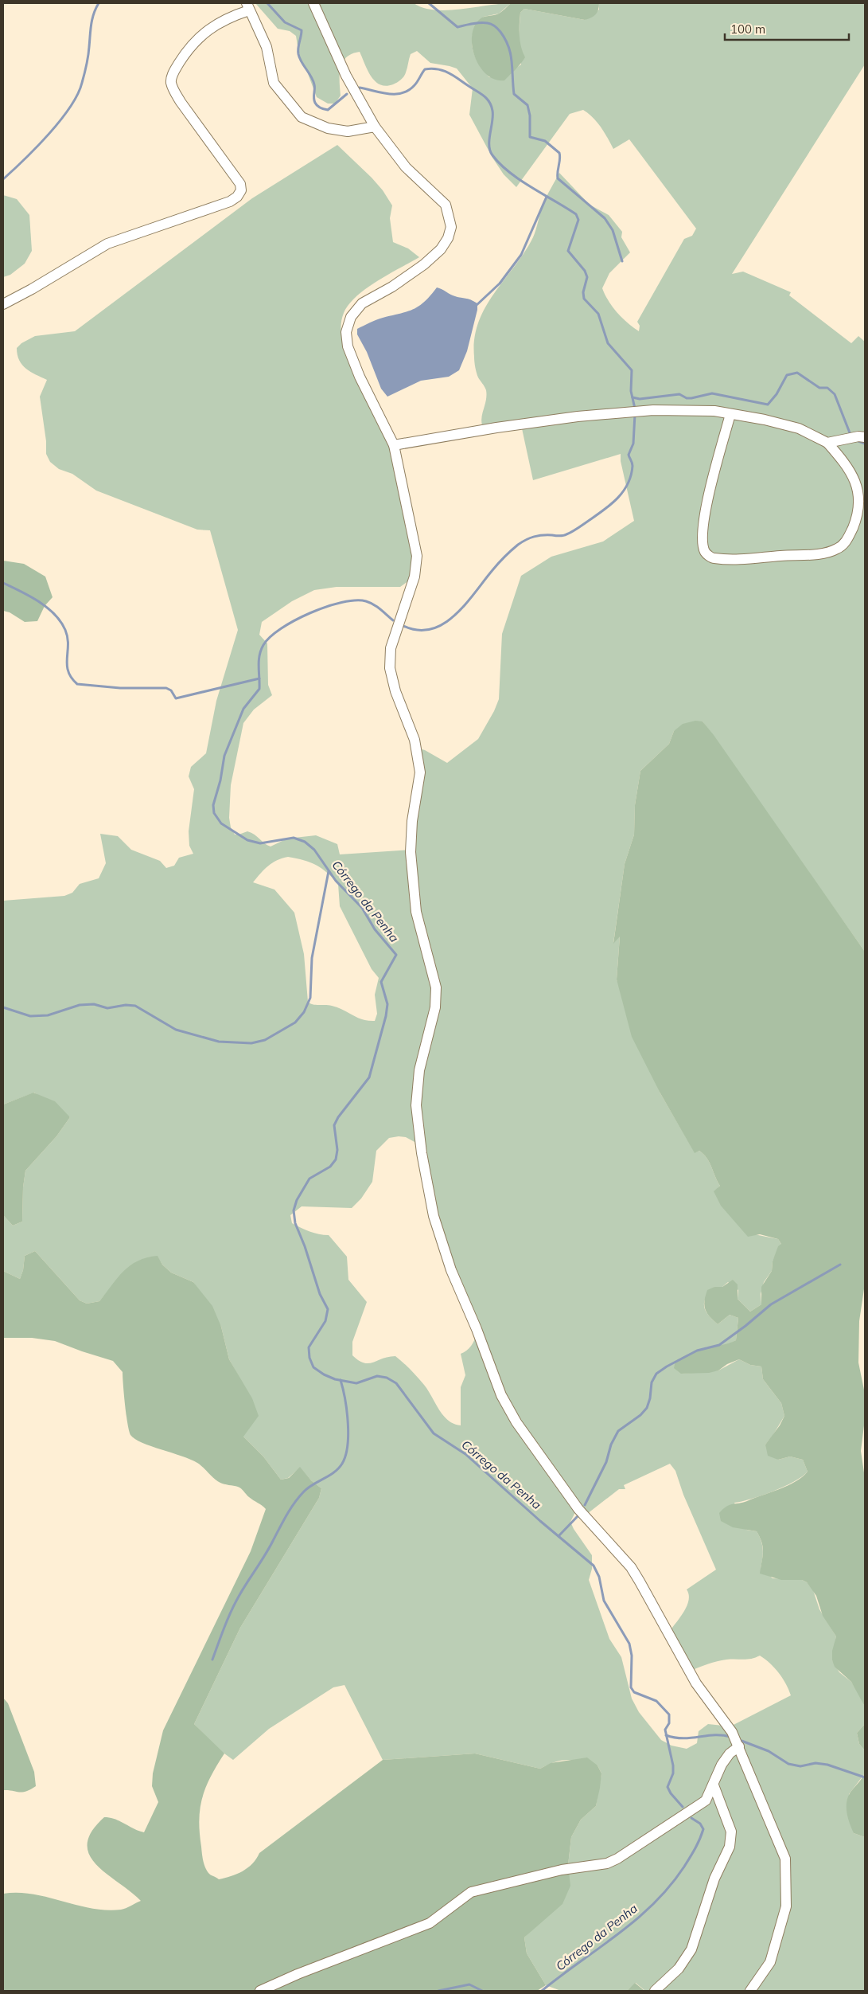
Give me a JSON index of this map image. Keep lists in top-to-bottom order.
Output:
{
  "water": ["Córrego da Penha"],
  "scale_bar": "100 m"
}
